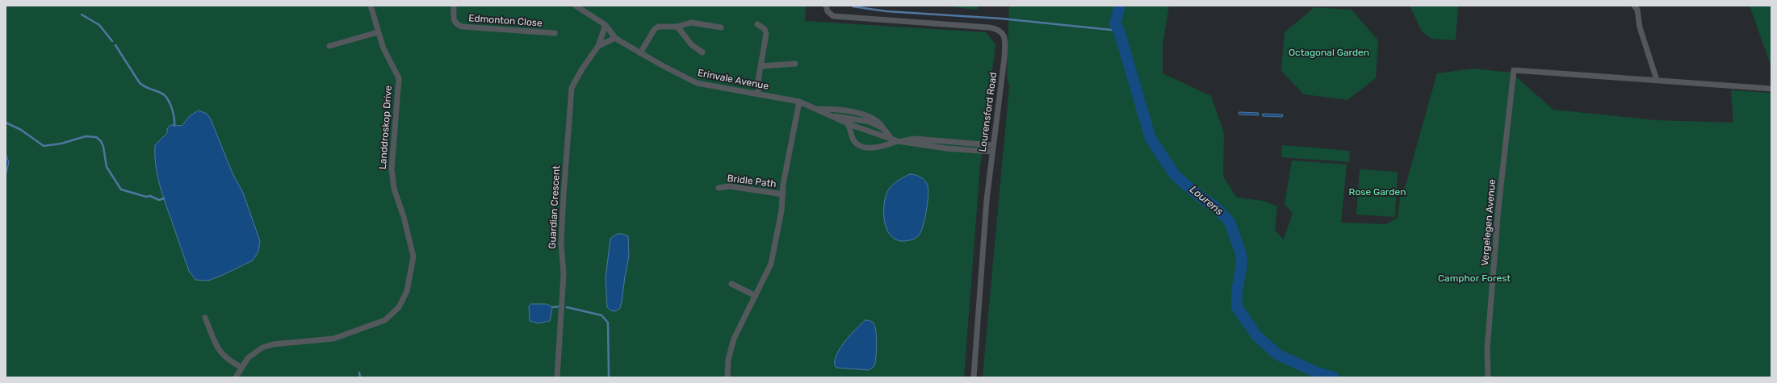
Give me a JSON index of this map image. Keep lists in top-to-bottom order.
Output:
{
  "streets": {
    "street": [
      "Edmonton Close",
      "Erinvale Avenue",
      "Lourensford Road",
      "Landdroskop Drive",
      "Bridle Path",
      "Guardian Crescent",
      "Vergelegen Avenue"
    ]
  },
  "crossings": [
    ["Erinvale Avenue", "Lourensford Road"],
    ["Erinvale Avenue", "Guardian Crescent"]
  ],
  "water": ["Lourens"],
  "parks": ["Octagonal Garden", "Rose Garden", "Camphor Forest"]
}
